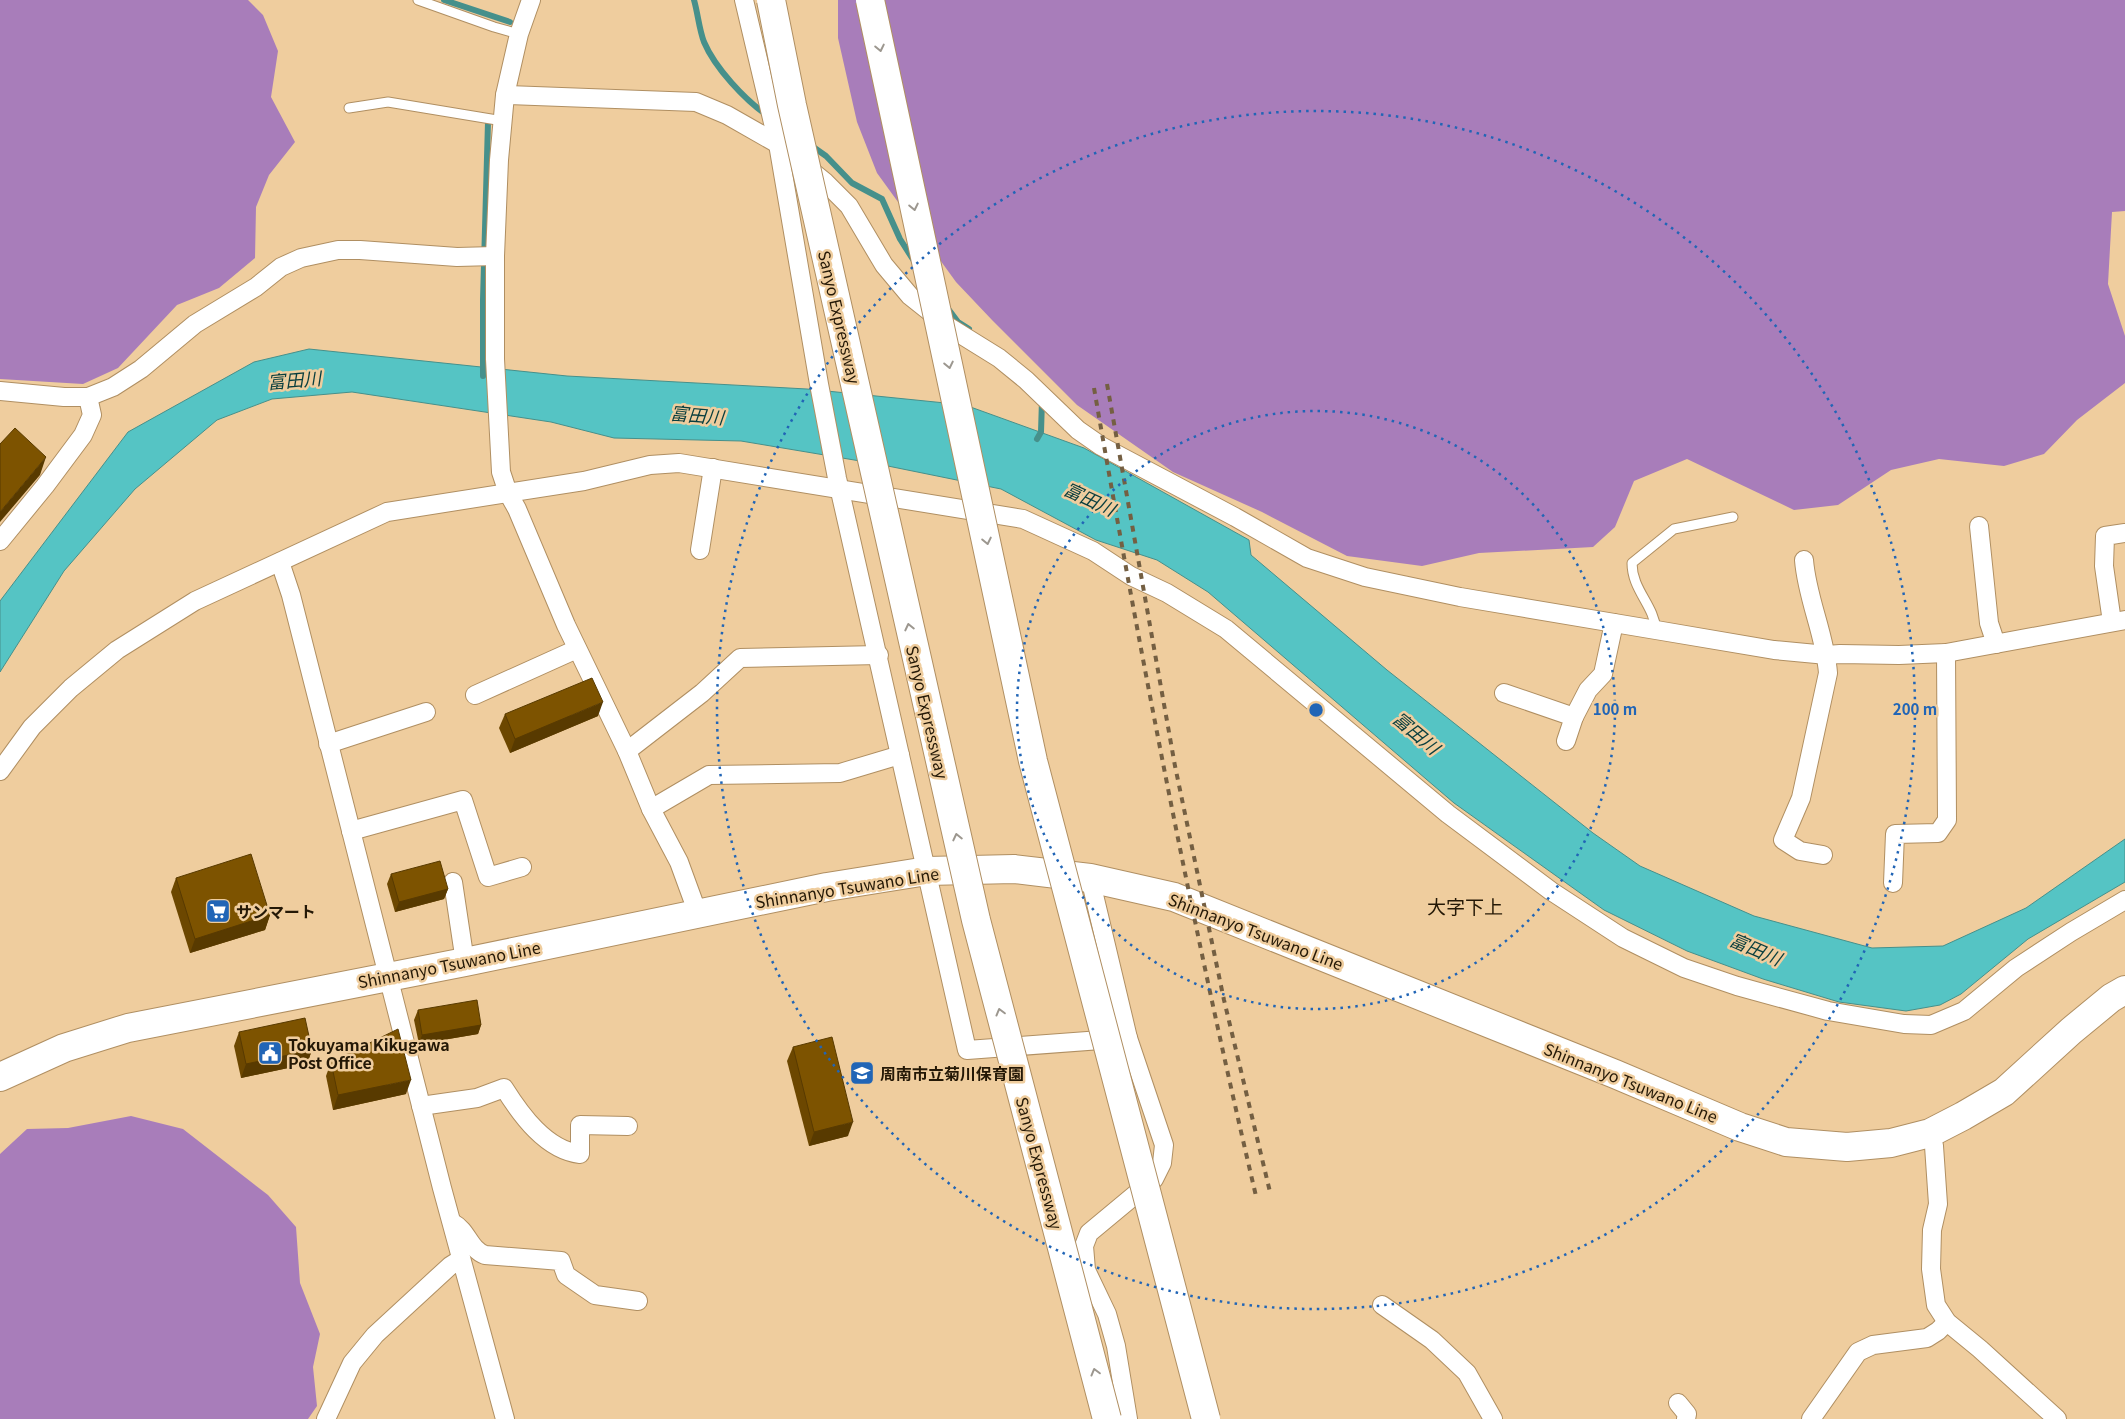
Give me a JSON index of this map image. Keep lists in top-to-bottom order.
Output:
{
  "streets": {
    "main road": ["Sanyo Expressway", "Shinnanyo Tsuwano Line"]
  },
  "districts": ["大字下上"],
  "water": ["富田川"],
  "places": {
    "supermarket": ["サンマート"],
    "public building": ["Tokuyama Kikugawa Post Office"],
    "school or university": ["周南市立菊川保育園"]
  },
  "rings": ["100 m", "200 m"]
}
